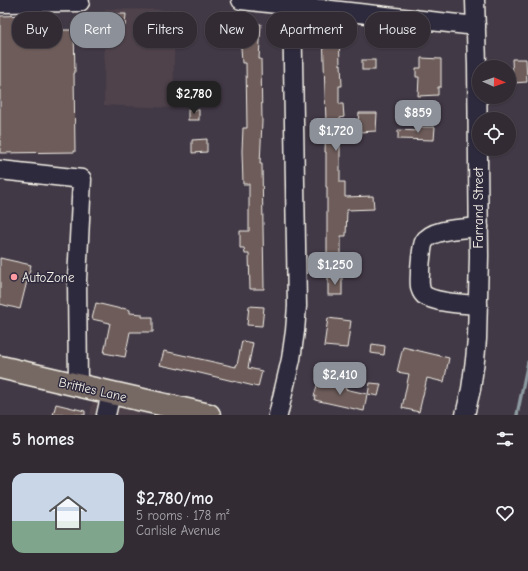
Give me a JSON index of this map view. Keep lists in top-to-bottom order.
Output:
{
  "streets": {
    "main road": ["Brittles Lane"],
    "street": ["Farrand Street"]
  },
  "places": ["AutoZone"],
  "north": "right",
  "page": {
    "chip": [
      "Buy",
      "Rent",
      "Filters",
      "New",
      "Apartment",
      "House"
    ],
    "price": [
      "$2,780",
      "$859",
      "$1,720",
      "$1,250",
      "$2,410"
    ],
    "heading": "5 homes",
    "list": [
      {
        "name": "$2,780/mo",
        "note": "5 rooms · 178 m² · Carlisle Avenue"
      }
    ]
  }
}
